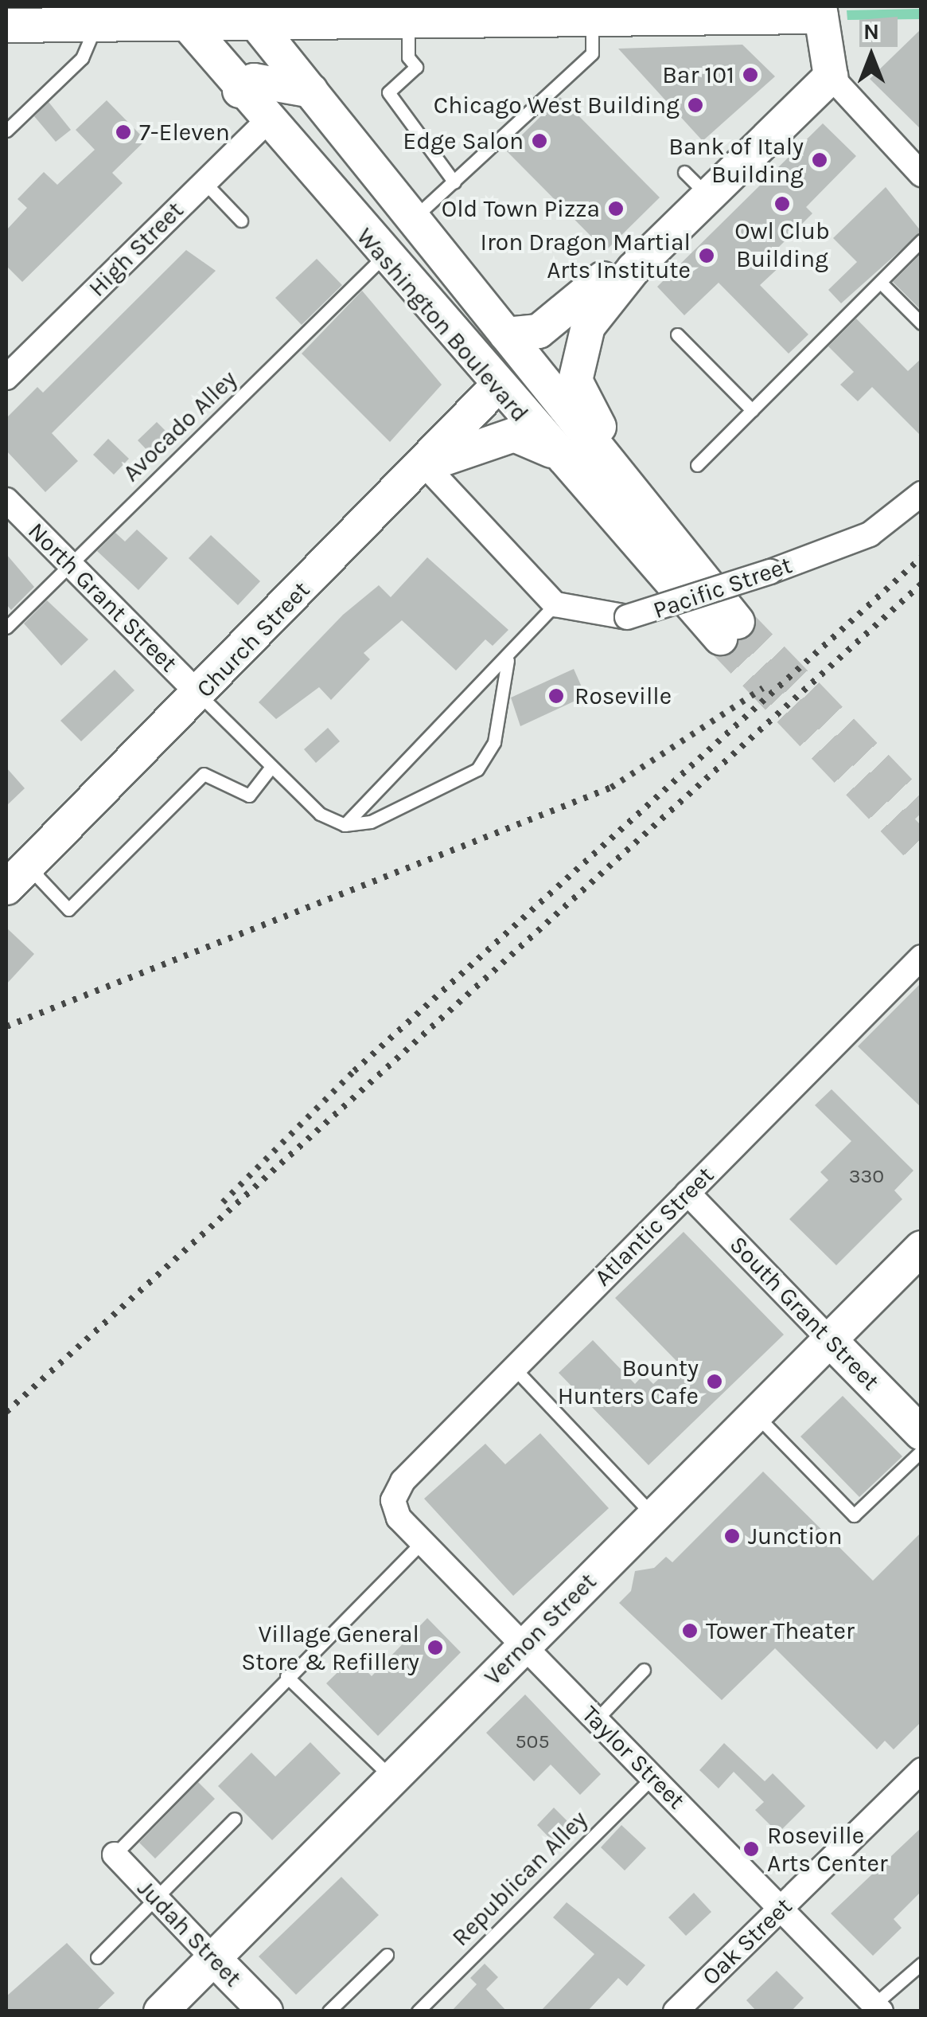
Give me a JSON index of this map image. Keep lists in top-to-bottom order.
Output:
{
  "streets": {
    "main road": [
      "Washington Boulevard",
      "Church Street",
      "South Grant Street",
      "Vernon Street",
      "Judah Street"
    ],
    "street": [
      "High Street",
      "Pacific Street",
      "North Grant Street",
      "Atlantic Street",
      "Taylor Street",
      "Oak Street"
    ],
    "lane": ["Avocado Alley", "Republican Alley"]
  },
  "crossings": [
    ["High Street", "Washington Boulevard"],
    ["Washington Boulevard", "Avocado Alley"],
    ["Washington Boulevard", "Church Street"],
    ["Avocado Alley", "North Grant Street"],
    ["North Grant Street", "Church Street"],
    ["Atlantic Street", "South Grant Street"],
    ["Atlantic Street", "Taylor Street"],
    ["South Grant Street", "Vernon Street"],
    ["Vernon Street", "Taylor Street"],
    ["Vernon Street", "Judah Street"],
    ["Taylor Street", "Republican Alley"],
    ["Taylor Street", "Oak Street"]
  ],
  "places": [
    "Bar 101",
    "Chicago West Building",
    "7-Eleven",
    "Edge Salon",
    "Bank of Italy Building",
    "Owl Club Building",
    "Old Town Pizza",
    "Iron Dragon Martial Arts Institute",
    "Roseville",
    "Bounty Hunters Cafe",
    "Junction",
    "Tower Theater",
    "Village General Store & Refillery",
    "Roseville Arts Center"
  ],
  "house_numbers": ["330", "505"],
  "north": "top"
}
